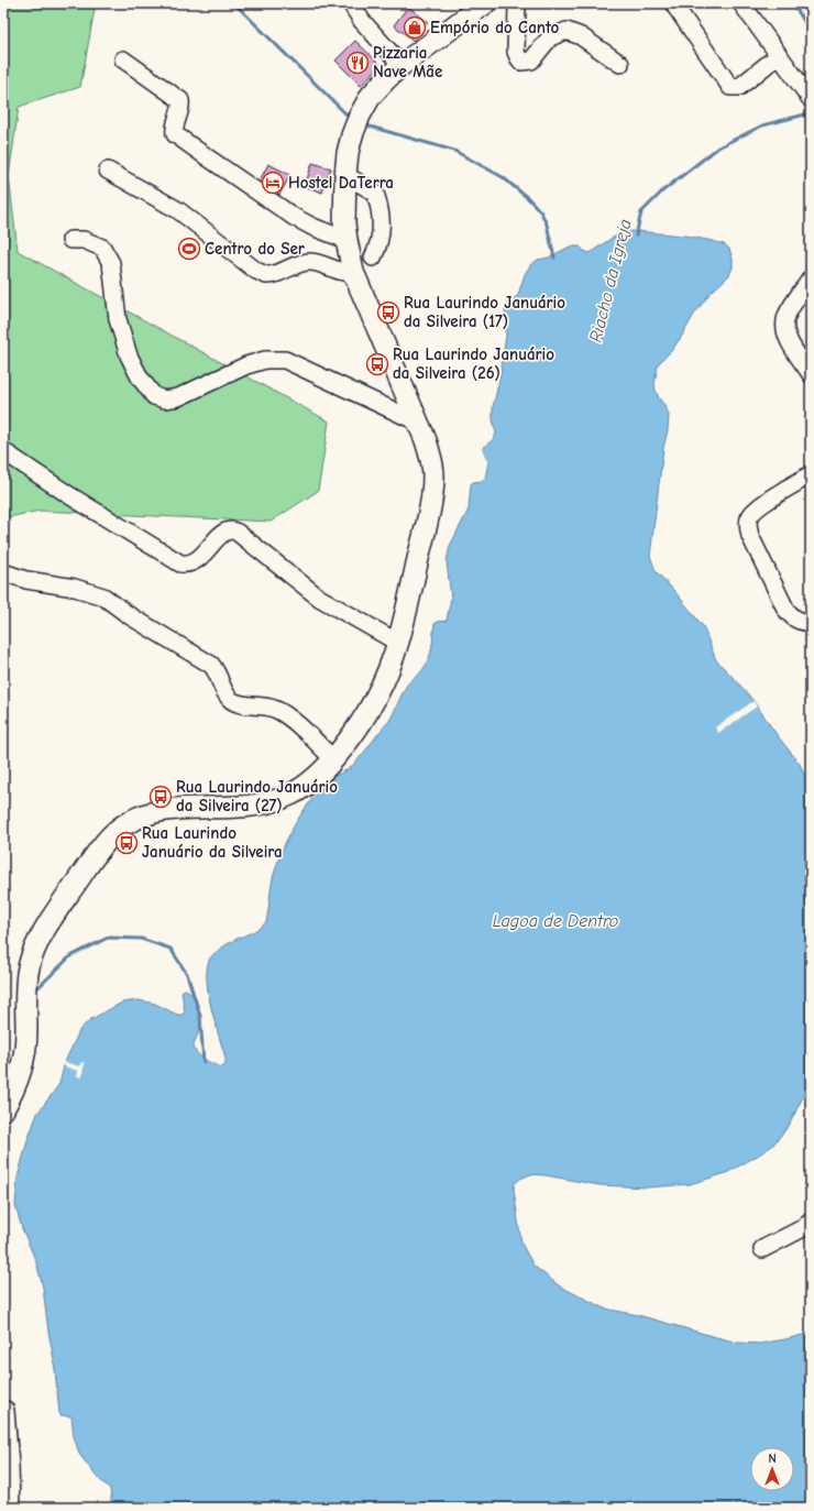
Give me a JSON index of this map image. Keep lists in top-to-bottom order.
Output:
{
  "water": ["Riacho da Igreja", "Lagoa de Dentro"],
  "places": {
    "shop": ["Empório do Canto"],
    "restaurant": ["Pizzaria Nave Mãe"],
    "hotel": ["Hostel DaTerra"],
    "sports": ["Centro do Ser"],
    "bus stop": [
      "Rua Laurindo Januário da Silveira (17)",
      "Rua Laurindo Januário da Silveira (26)",
      "Rua Laurindo Januário da Silveira (27)",
      "Rua Laurindo Januário da Silveira"
    ]
  },
  "north": "top"
}
